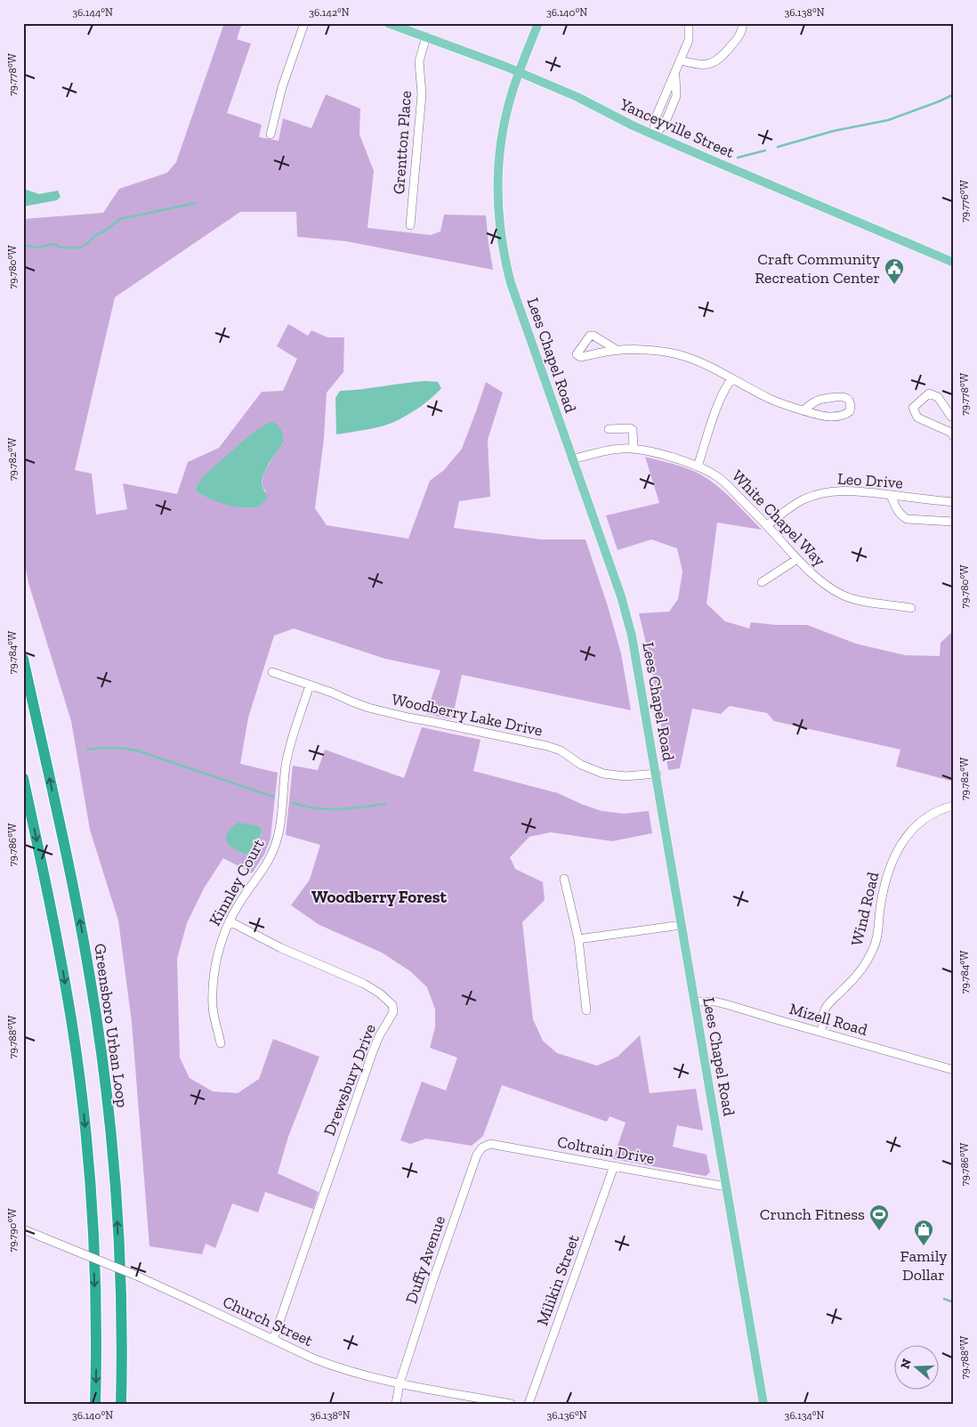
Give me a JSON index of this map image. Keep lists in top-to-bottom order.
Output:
{
  "streets": {
    "highway": ["Greensboro Urban Loop"],
    "main road": ["Yanceyville Street", "Lees Chapel Road"],
    "street": [
      "Grentton Place",
      "Leo Drive",
      "White Chapel Way",
      "Woodberry Lake Drive",
      "Kinnley Court",
      "Wind Road",
      "Mizell Road",
      "Drewsbury Drive",
      "Coltrain Drive",
      "Duffy Avenue",
      "Milikin Street",
      "Church Street"
    ]
  },
  "crossings": [
    ["Yanceyville Street", "Grentton Place"],
    ["Yanceyville Street", "Lees Chapel Road"],
    ["Lees Chapel Road", "White Chapel Way"],
    ["Lees Chapel Road", "Woodberry Lake Drive"],
    ["Lees Chapel Road", "Mizell Road"],
    ["Lees Chapel Road", "Coltrain Drive"],
    ["Leo Drive", "White Chapel Way"],
    ["Woodberry Lake Drive", "Kinnley Court"],
    ["Kinnley Court", "Drewsbury Drive"],
    ["Wind Road", "Mizell Road"],
    ["Drewsbury Drive", "Church Street"],
    ["Coltrain Drive", "Duffy Avenue"],
    ["Coltrain Drive", "Milikin Street"],
    ["Duffy Avenue", "Church Street"]
  ],
  "districts": ["Woodberry Forest"],
  "places": {
    "public building": ["Craft Community Recreation Center"],
    "sports": ["Crunch Fitness"],
    "shop": ["Family Dollar"]
  },
  "north": "left",
  "coordinates": [
    "36.144°N",
    "36.142°N",
    "36.140°N",
    "36.138°N",
    "79.778°W",
    "79.776°W",
    "79.780°W",
    "79.782°W",
    "79.784°W",
    "79.786°W",
    "79.788°W",
    "79.790°W",
    "36.136°N",
    "36.134°N"
  ]
}
